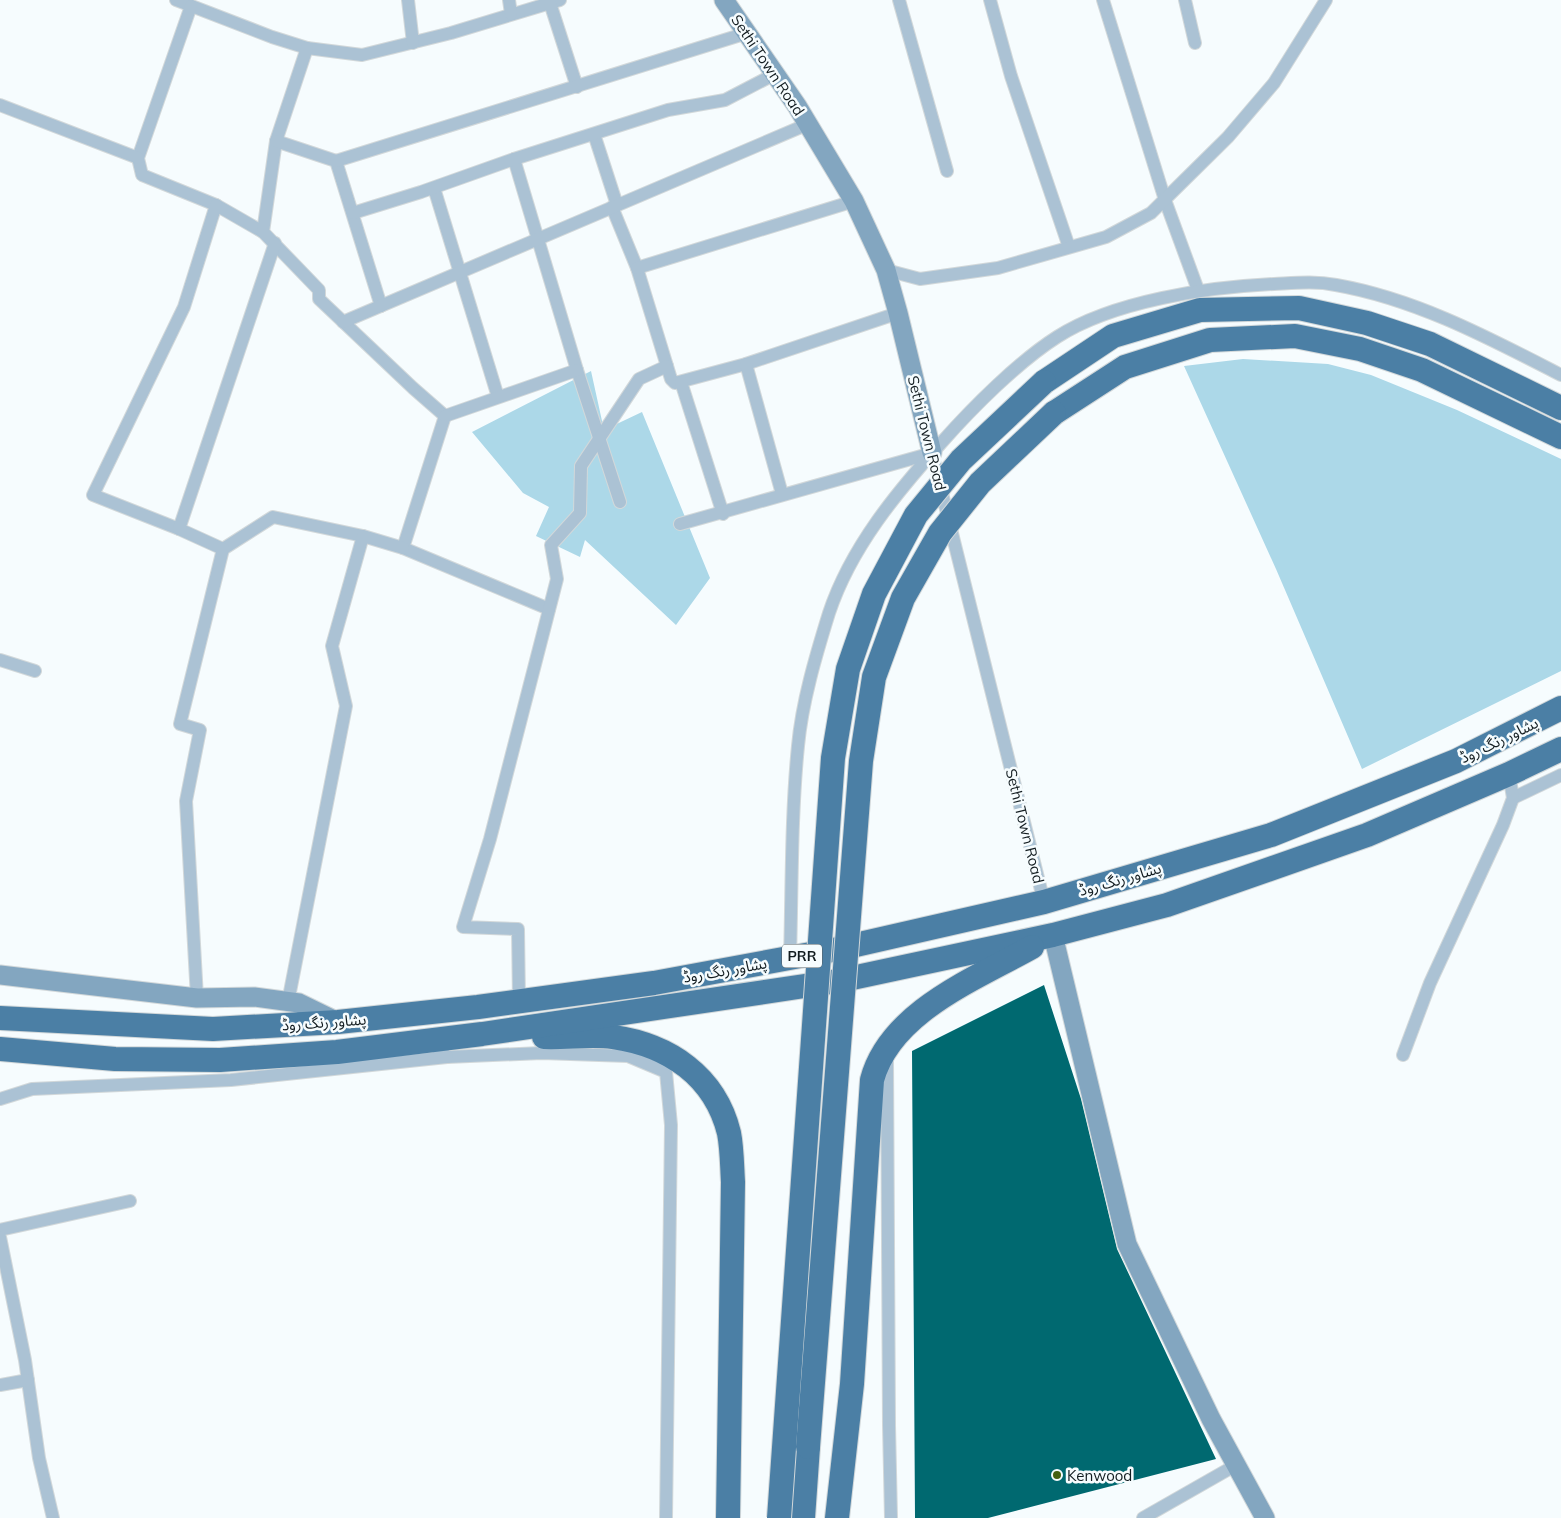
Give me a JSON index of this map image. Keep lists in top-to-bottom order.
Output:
{
  "streets": {
    "highway": ["پشاور رنگ روڈ", "PRR"],
    "street": ["Sethi Town Road"]
  },
  "crossings": [
    ["Sethi Town Road", "پشاور رنگ روڈ"]
  ],
  "places": ["Kenwood"]
}
